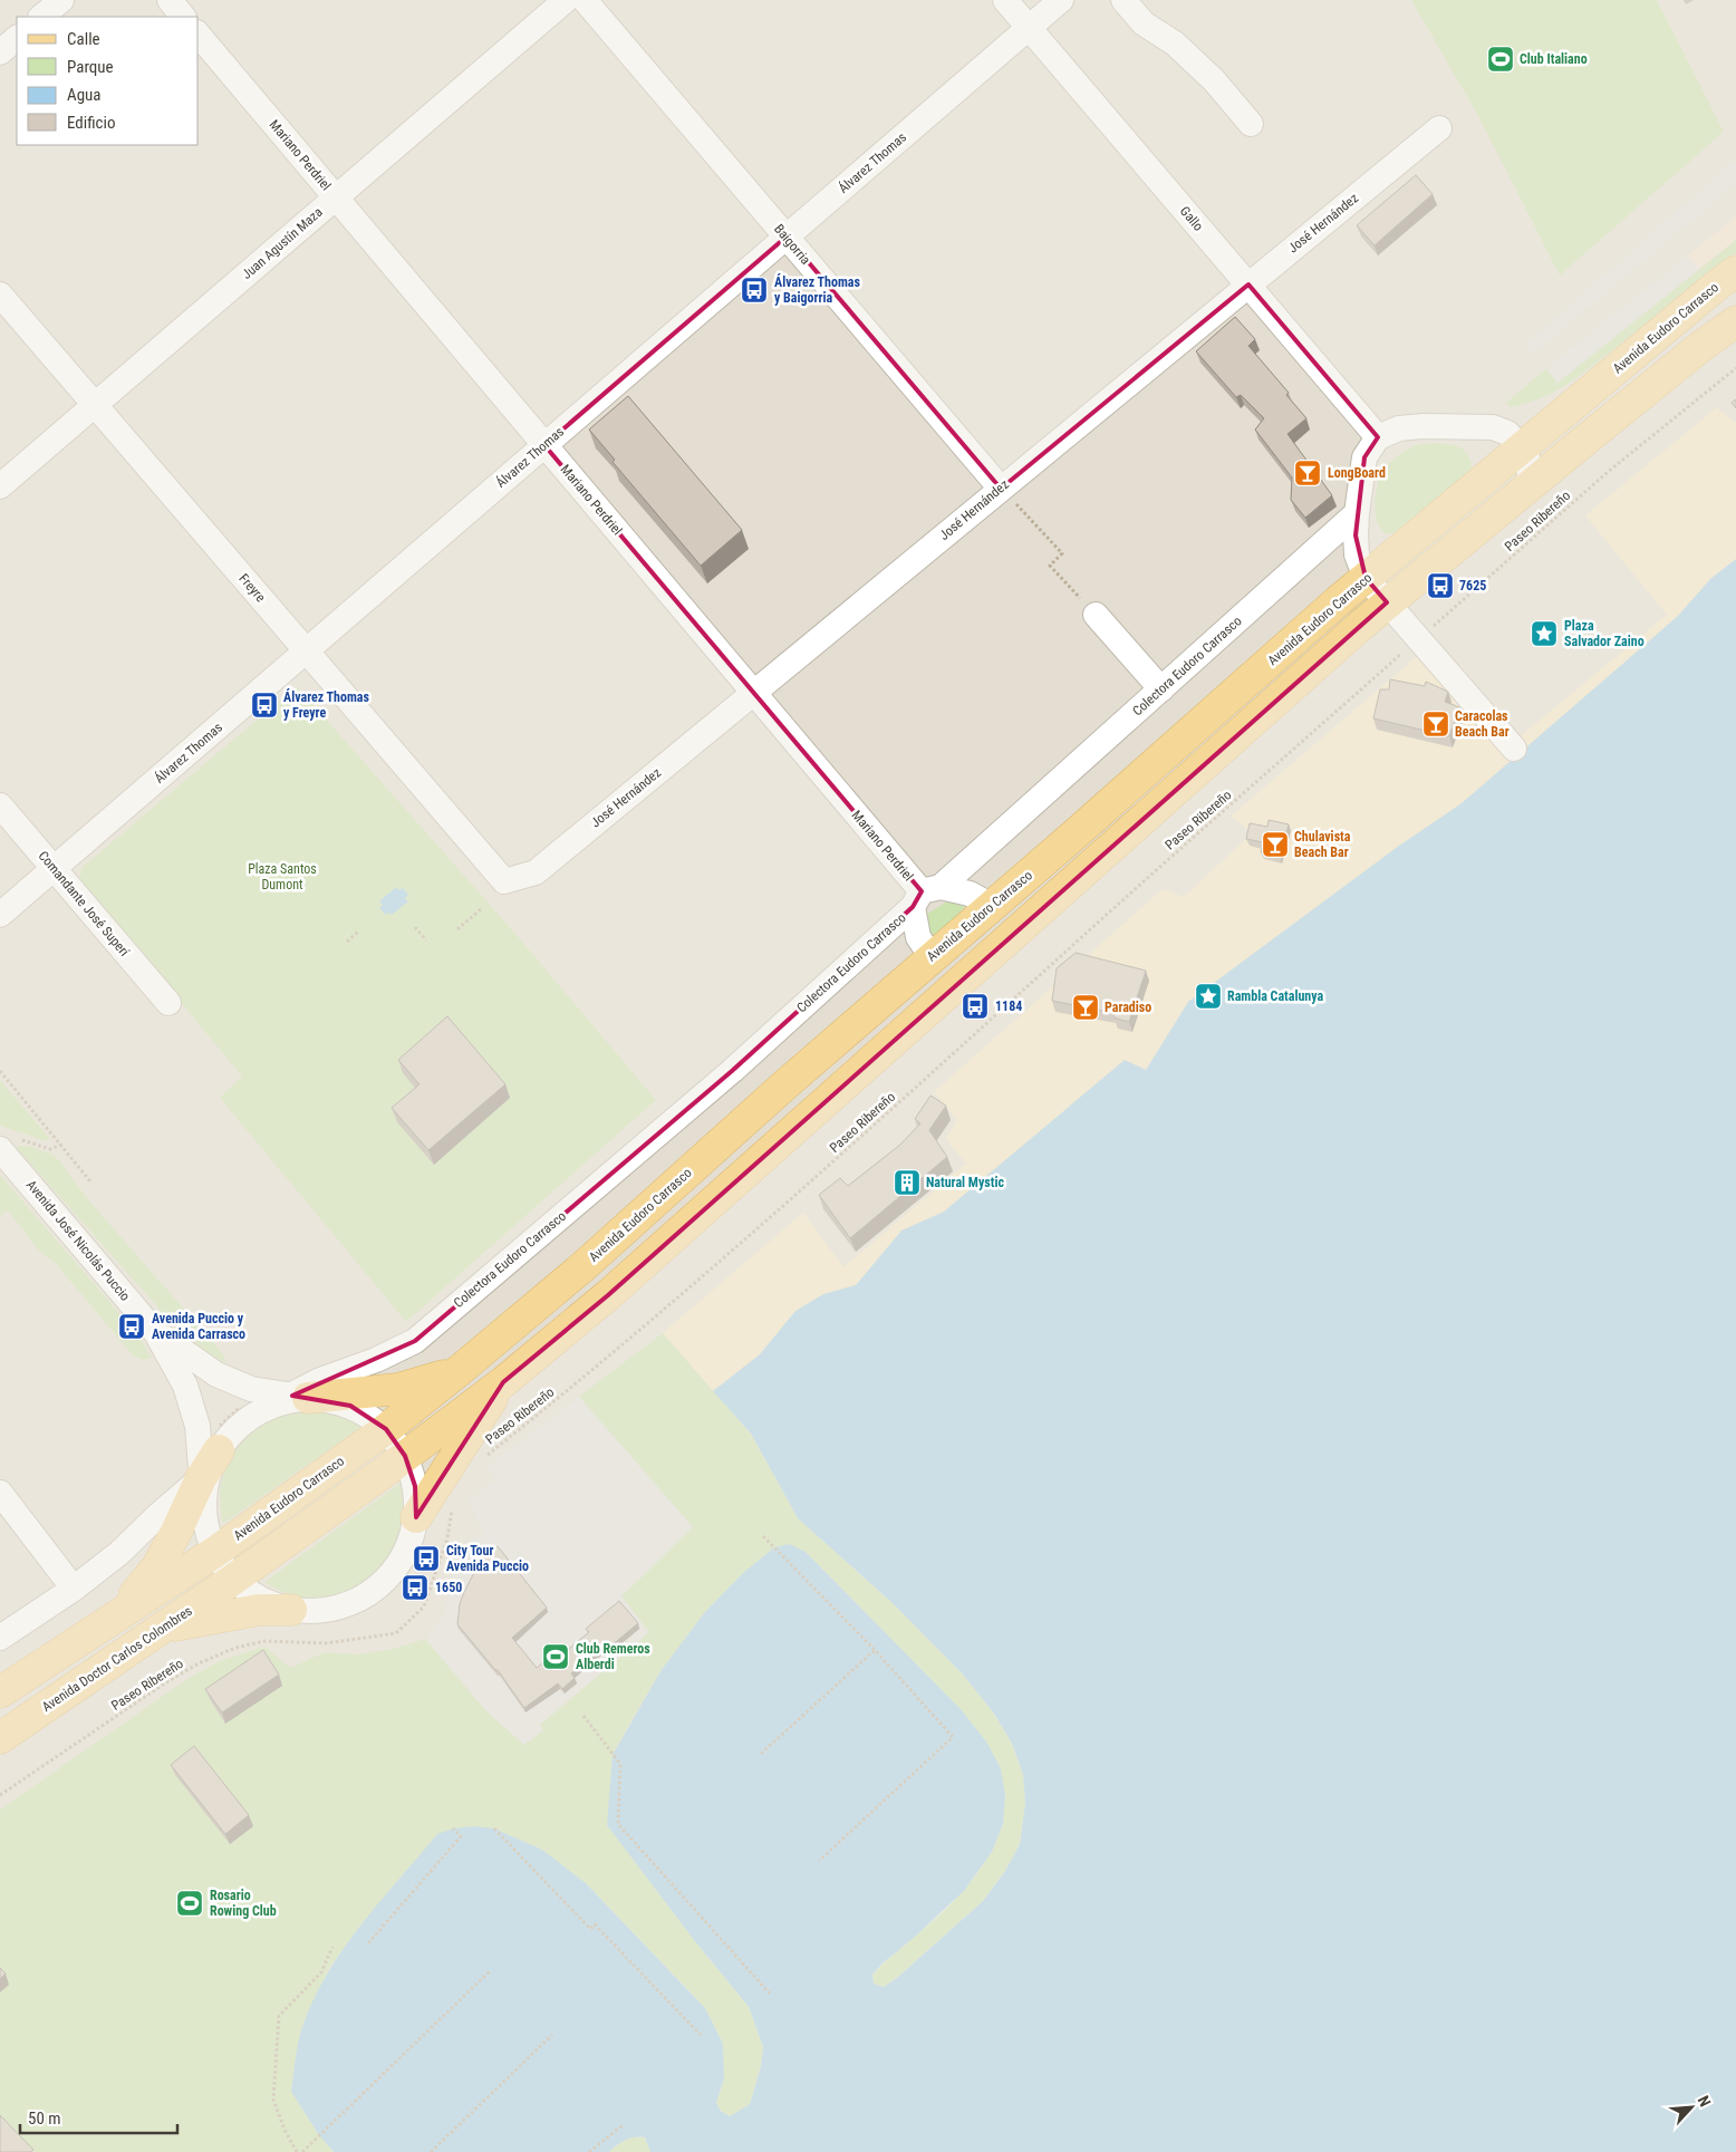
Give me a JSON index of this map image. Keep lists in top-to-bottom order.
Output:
{
  "streets": {
    "main road": ["Avenida Eudoro Carrasco", "Avenida Doctor Carlos Colombres"],
    "street": [
      "Mariano Perdriel",
      "Álvarez Thomas",
      "Gallo",
      "José Hernández",
      "Juan Agustín Maza",
      "Baigorria",
      "Freyre",
      "Colectora Eudoro Carrasco",
      "Comandante José Superí",
      "Avenida José Nicolás Puccio"
    ],
    "path": ["Paseo Ribereño"]
  },
  "crossings": [
    ["Mariano Perdriel", "Álvarez Thomas"],
    ["Mariano Perdriel", "José Hernández"],
    ["Mariano Perdriel", "Juan Agustín Maza"],
    ["Mariano Perdriel", "Avenida Eudoro Carrasco"],
    ["Mariano Perdriel", "Colectora Eudoro Carrasco"],
    ["Álvarez Thomas", "Gallo"],
    ["Álvarez Thomas", "Baigorria"],
    ["Álvarez Thomas", "Freyre"],
    ["Álvarez Thomas", "Comandante José Superí"],
    ["Gallo", "José Hernández"],
    ["José Hernández", "Baigorria"],
    ["José Hernández", "Freyre"],
    ["Juan Agustín Maza", "Freyre"],
    ["Avenida Eudoro Carrasco", "Avenida José Nicolás Puccio"],
    ["Colectora Eudoro Carrasco", "Avenida José Nicolás Puccio"],
    ["Avenida José Nicolás Puccio", "Avenida Doctor Carlos Colombres"]
  ],
  "parks": ["Plaza Santos Dumont"],
  "places": {
    "sports": ["Club Italiano", "Club Remeros Alberdi", "Rosario Rowing Club"],
    "bus stop": [
      "Álvarez Thomas y Baigorria",
      "7625",
      "Álvarez Thomas y Freyre",
      "1184",
      "Avenida Puccio y Avenida Carrasco",
      "City Tour Avenida Puccio",
      "1650"
    ],
    "bar": [
      "LongBoard",
      "Caracolas Beach Bar",
      "Chulavista Beach Bar",
      "Paradiso"
    ],
    "place": ["Plaza Salvador Zaino", "Rambla Catalunya"],
    "building": ["Natural Mystic"]
  },
  "legend": [
    "Calle",
    "Parque",
    "Agua",
    "Edificio"
  ],
  "scale_bar": "50 m",
  "north": "top right"
}
